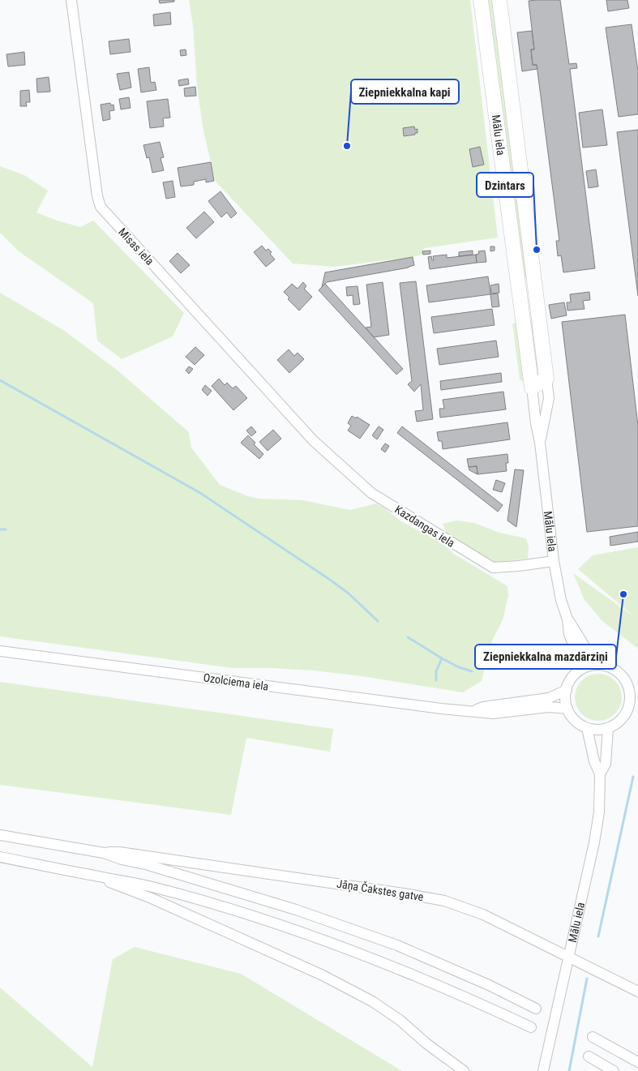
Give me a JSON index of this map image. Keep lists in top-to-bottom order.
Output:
{
  "streets": {
    "street": [
      "Mālu iela",
      "Misas iela",
      "Kazdangas iela",
      "Ozolciema iela",
      "Jāņa Čakstes gatve"
    ]
  },
  "crossings": [
    ["Mālu iela", "Kazdangas iela"],
    ["Mālu iela", "Ozolciema iela"],
    ["Mālu iela", "Jāņa Čakstes gatve"],
    ["Misas iela", "Kazdangas iela"]
  ],
  "places": ["Ziepniekkalna kapi", "Dzintars", "Ziepniekkalna mazdārziņi"]
}
